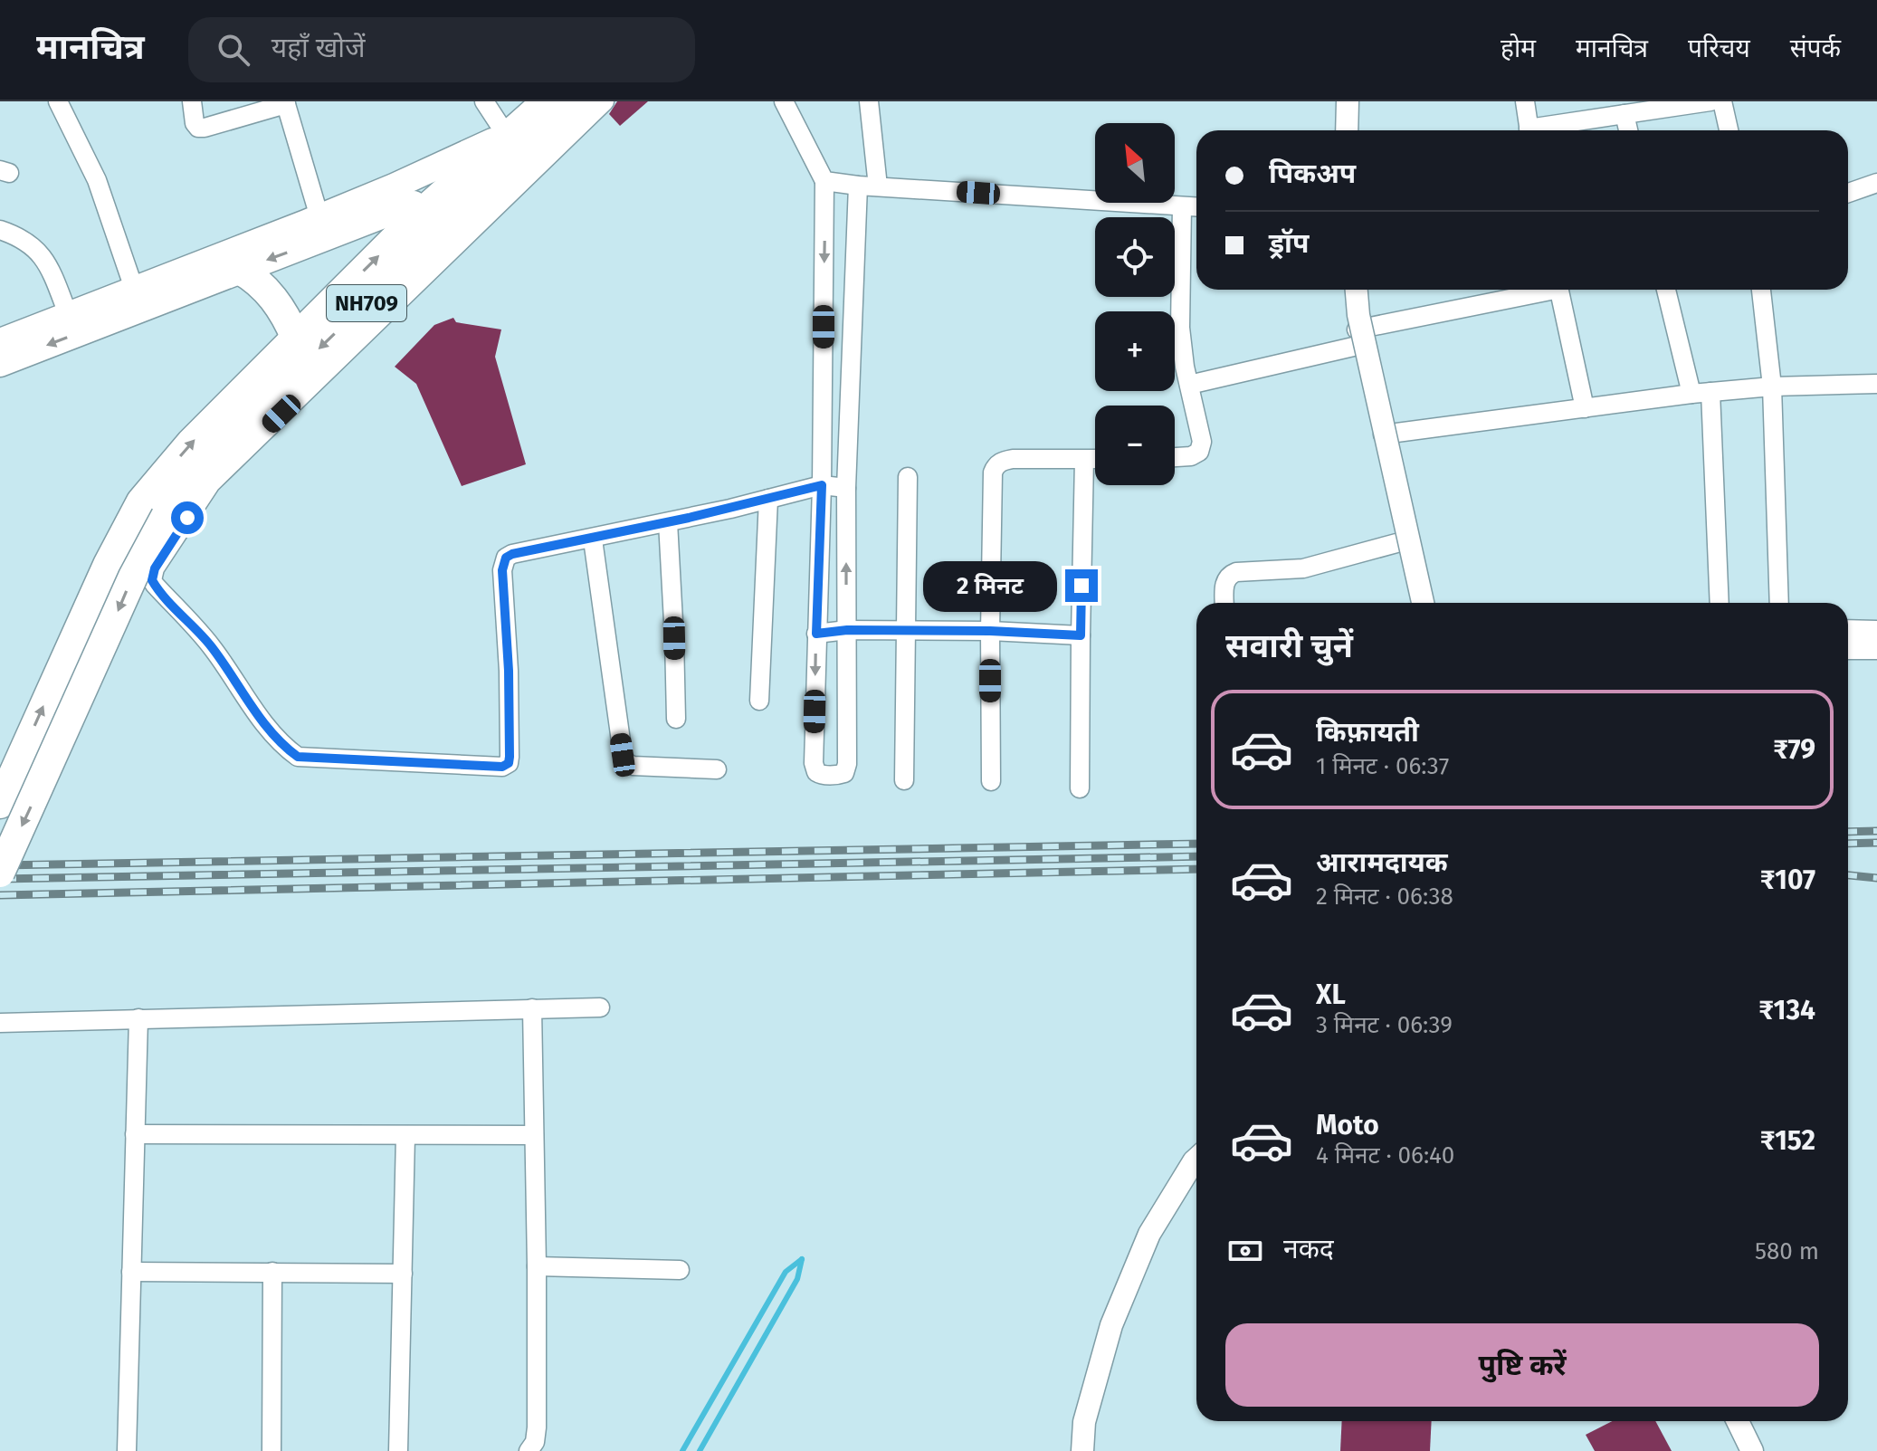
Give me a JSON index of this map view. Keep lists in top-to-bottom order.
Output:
{
  "streets": {
    "highway": ["NH709"]
  },
  "north": "top left",
  "page": {
    "header": "मानचित्र",
    "search": "यहाँ खोजें",
    "nav": [
      "होम",
      "मानचित्र",
      "परिचय",
      "संपर्क"
    ],
    "map_buttons": ["+", "−"],
    "banner": ["पिकअप", "ड्रॉप"],
    "bubble": "2 मिनट",
    "heading": "सवारी चुनें",
    "list": [
      {
        "name": "किफ़ायती",
        "note": "1 मिनट · 06:37",
        "value": "₹79"
      },
      {
        "name": "आरामदायक",
        "note": "2 मिनट · 06:38",
        "value": "₹107"
      },
      {
        "name": "XL",
        "note": "3 मिनट · 06:39",
        "value": "₹134"
      },
      {
        "name": "Moto",
        "note": "4 मिनट · 06:40",
        "value": "₹152"
      }
    ],
    "pay": ["नकद", "580 m"],
    "buttons": "पुष्टि करें"
  }
}
